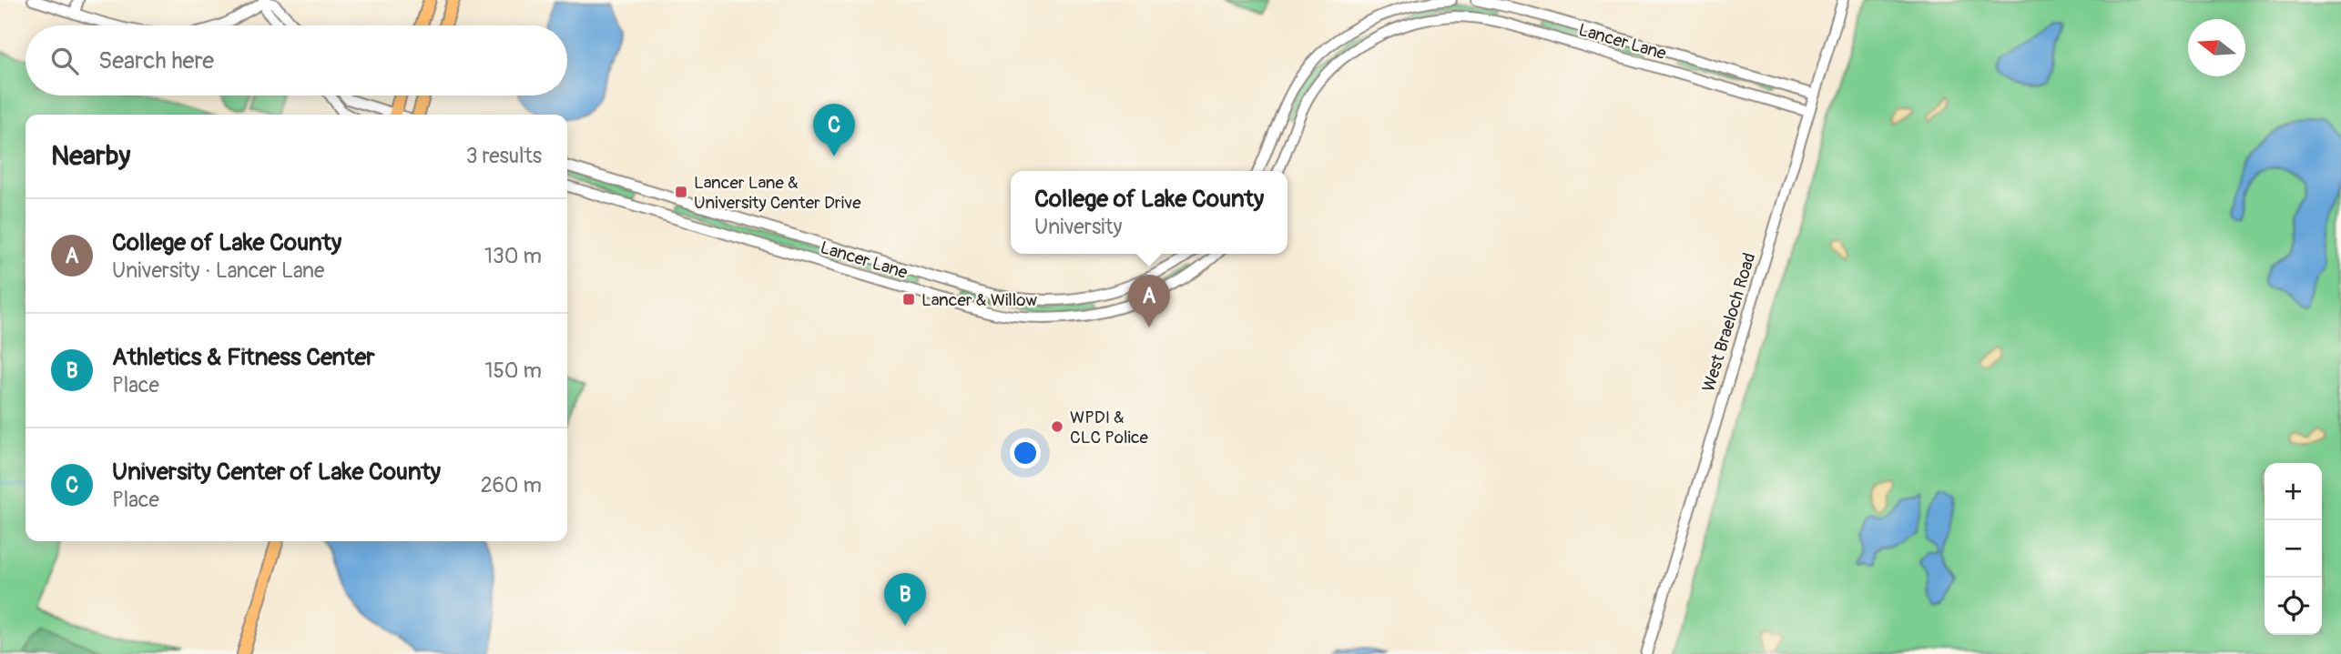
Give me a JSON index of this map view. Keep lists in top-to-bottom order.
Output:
{
  "streets": {
    "street": ["Lancer Lane", "West Braeloch Road"]
  },
  "crossings": [
    ["Lancer Lane", "West Braeloch Road"]
  ],
  "places": {
    "transit": ["Lancer Lane & University Center Drive", "Lancer & Willow"],
    "other": ["WPDI & CLC Police"]
  },
  "north": "left",
  "page": {
    "search": "Search here",
    "pins": ["C", "A", "B"],
    "heading": ["Nearby", "3 results"],
    "popup": ["College of Lake County", "University"],
    "list": [
      {
        "mark": "A",
        "name": "College of Lake County",
        "note": "University · Lancer Lane",
        "value": "130 m"
      },
      {
        "mark": "B",
        "name": "Athletics & Fitness Center",
        "note": "Place",
        "value": "150 m"
      },
      {
        "mark": "C",
        "name": "University Center of Lake County",
        "note": "Place",
        "value": "260 m"
      }
    ],
    "map_buttons": ["+", "−"]
  }
}
